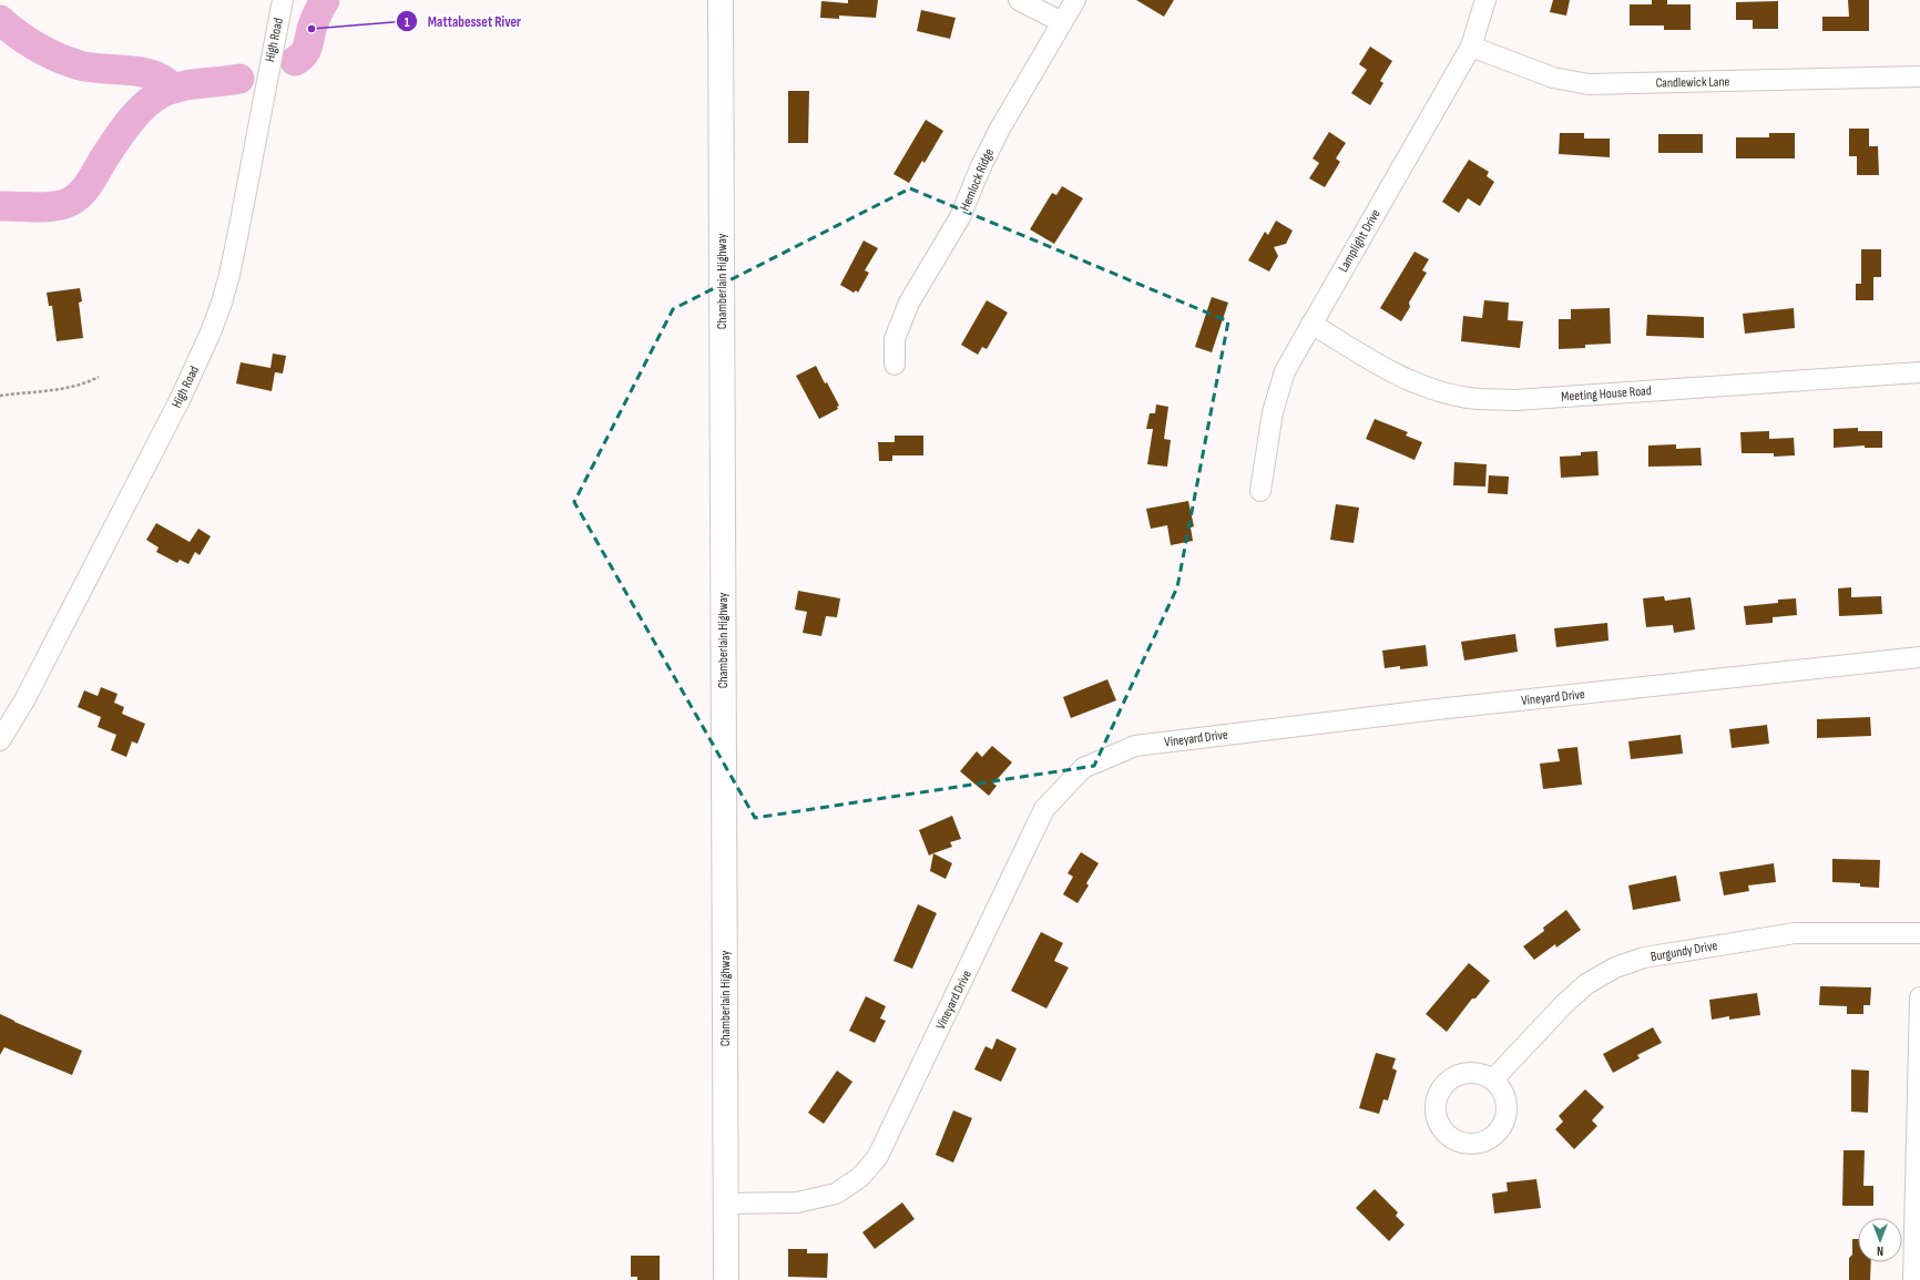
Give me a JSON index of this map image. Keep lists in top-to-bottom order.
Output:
{
  "streets": {
    "main road": ["Chamberlain Highway"],
    "street": [
      "High Road",
      "Candlewick Lane",
      "Hemlock Ridge",
      "Lamplight Drive",
      "Meeting House Road",
      "Vineyard Drive",
      "Burgundy Drive"
    ]
  },
  "crossings": [
    ["Candlewick Lane", "Lamplight Drive"],
    ["Lamplight Drive", "Meeting House Road"],
    ["Chamberlain Highway", "Vineyard Drive"]
  ],
  "places": ["Mattabesset River"],
  "north": "bottom"
}
